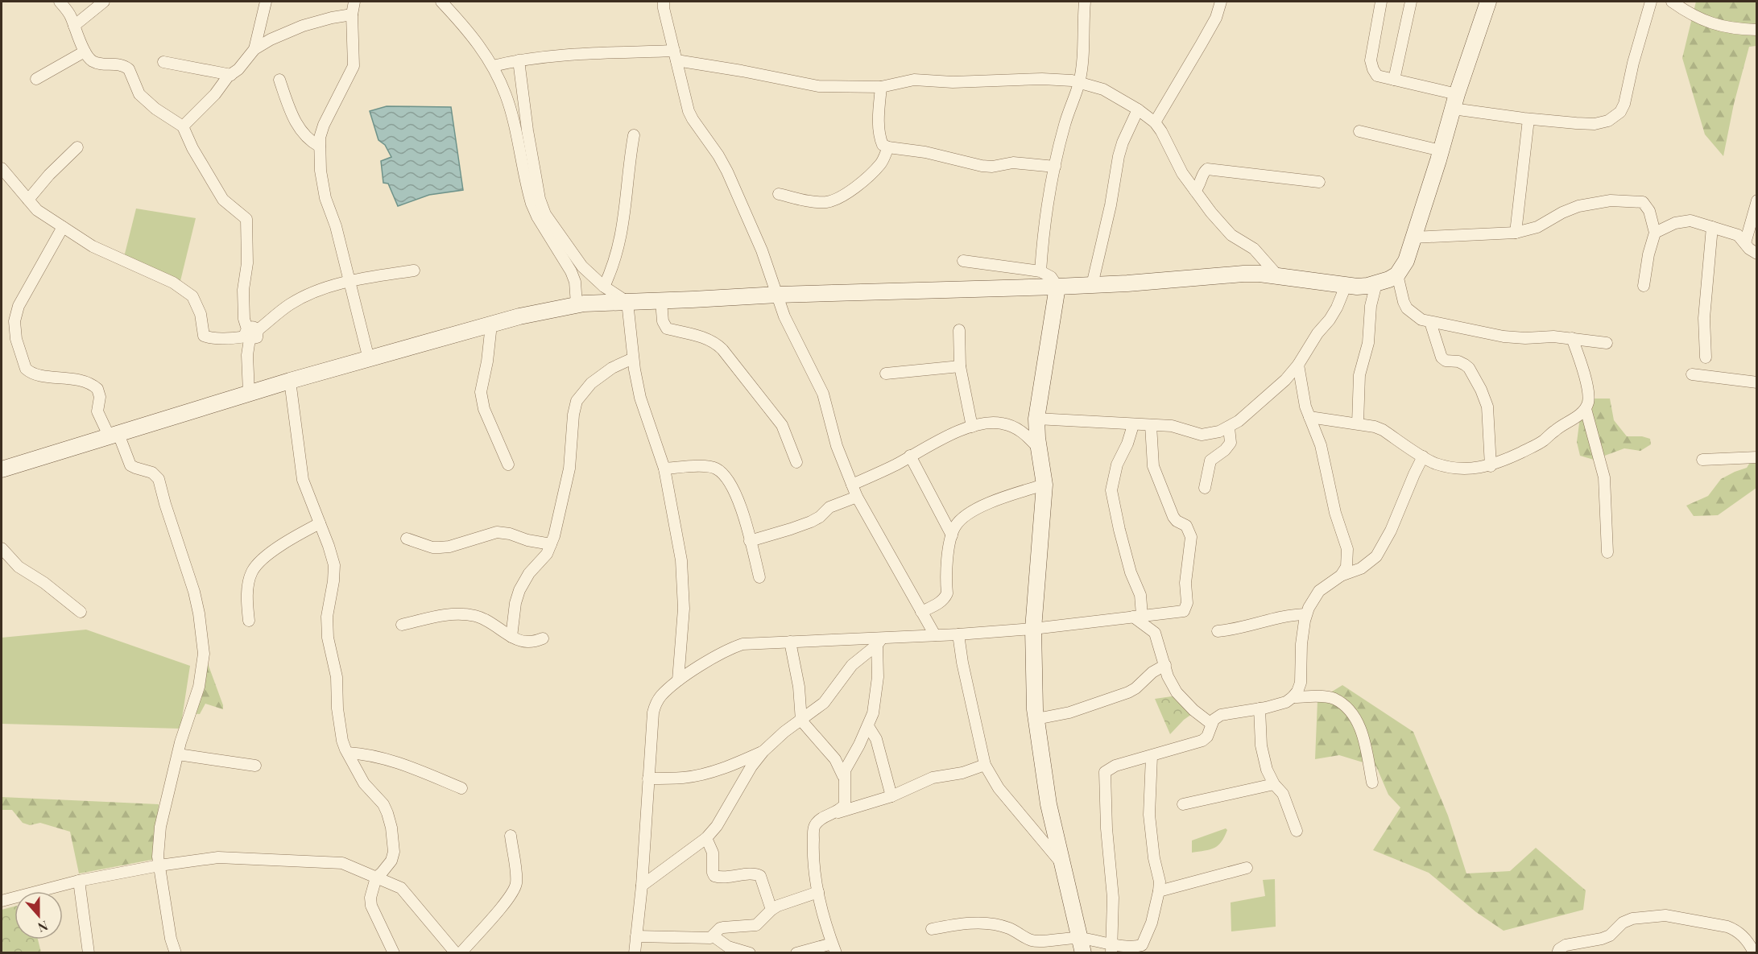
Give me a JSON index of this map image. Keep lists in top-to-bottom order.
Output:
{
  "north": "bottom"
}
